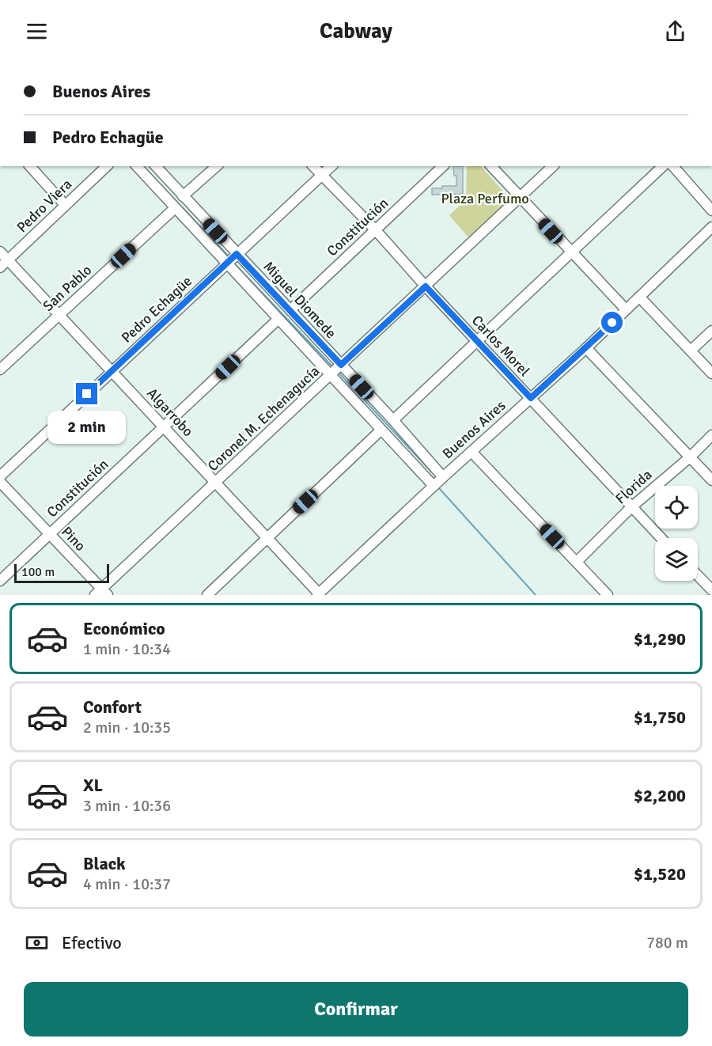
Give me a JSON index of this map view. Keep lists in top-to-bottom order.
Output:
{
  "streets": {
    "street": [
      "Pedro Viera",
      "Constitución",
      "San Pablo",
      "Miguel Diomede",
      "Pedro Echagüe",
      "Carlos Morel",
      "Algarrobo",
      "Coronel M. Echenagucía",
      "Buenos Aires",
      "Florida",
      "Pino"
    ]
  },
  "crossings": [
    ["Pedro Viera", "Algarrobo"],
    ["Constitución", "Miguel Diomede"],
    ["Constitución", "Carlos Morel"],
    ["Constitución", "Algarrobo"],
    ["Constitución", "Pino"],
    ["San Pablo", "Miguel Diomede"],
    ["San Pablo", "Algarrobo"],
    ["Miguel Diomede", "Pedro Echagüe"],
    ["Miguel Diomede", "Coronel M. Echenagucía"],
    ["Miguel Diomede", "Buenos Aires"],
    ["Pedro Echagüe", "Carlos Morel"],
    ["Pedro Echagüe", "Algarrobo"],
    ["Carlos Morel", "Coronel M. Echenagucía"],
    ["Carlos Morel", "Buenos Aires"],
    ["Carlos Morel", "Florida"],
    ["Algarrobo", "Coronel M. Echenagucía"],
    ["Algarrobo", "Buenos Aires"],
    ["Coronel M. Echenagucía", "Pino"]
  ],
  "parks": ["Plaza Perfumo"],
  "scale_bar": "100 m",
  "page": {
    "header": "Cabway",
    "banner": ["Buenos Aires", "Pedro Echagüe"],
    "bubble": "2 min",
    "scale": "100 m",
    "list": [
      {
        "name": "Económico",
        "note": "1 min · 10:34",
        "value": "$1,290"
      },
      {
        "name": "Confort",
        "note": "2 min · 10:35",
        "value": "$1,750"
      },
      {
        "name": "XL",
        "note": "3 min · 10:36",
        "value": "$2,200"
      },
      {
        "name": "Black",
        "note": "4 min · 10:37",
        "value": "$1,520"
      }
    ],
    "pay": ["Efectivo", "780 m"],
    "buttons": "Confirmar"
  }
}
